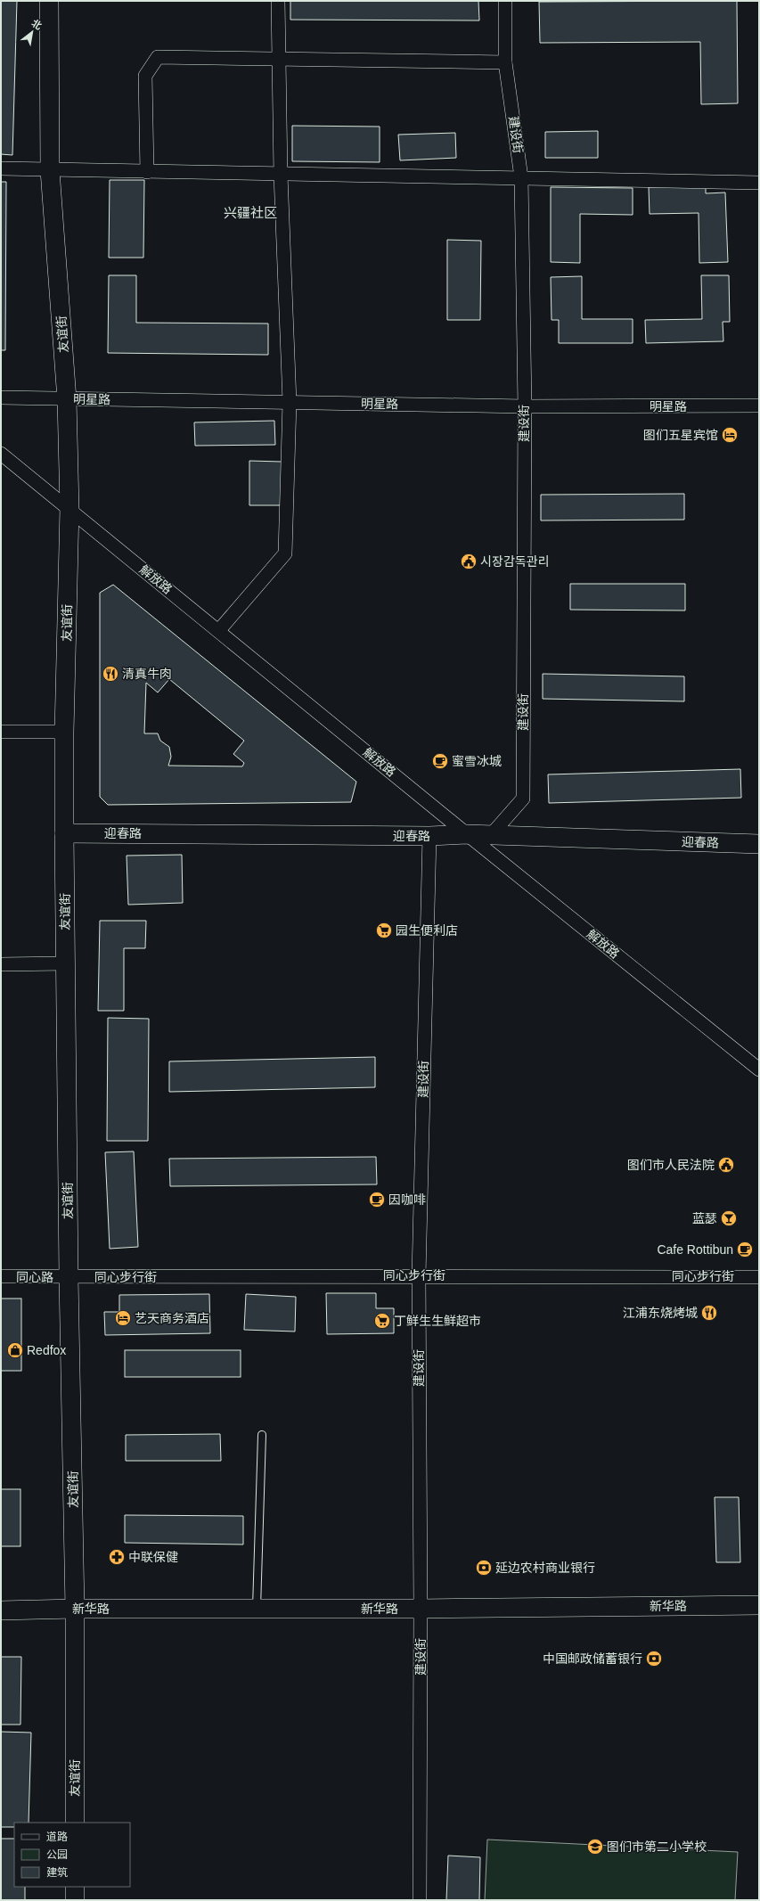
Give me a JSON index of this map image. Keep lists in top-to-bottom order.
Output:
{
  "streets": {
    "street": [
      "建设街",
      "友谊街",
      "明星路",
      "解放路",
      "迎春路",
      "同心步行街",
      "同心路",
      "新华路"
    ]
  },
  "crossings": [
    ["建设街", "明星路"],
    ["建设街", "迎春路"],
    ["建设街", "同心步行街"],
    ["建设街", "新华路"],
    ["友谊街", "明星路"],
    ["友谊街", "解放路"],
    ["友谊街", "迎春路"],
    ["友谊街", "同心步行街"],
    ["友谊街", "同心路"],
    ["友谊街", "新华路"],
    ["解放路", "迎春路"],
    ["同心步行街", "同心路"]
  ],
  "districts": ["兴疆社区"],
  "places": {
    "hotel": ["图们五星宾馆", "艺天商务酒店"],
    "public building": ["시장감독관리", "图们市人民法院"],
    "restaurant": ["清真牛肉", "江浦东烧烤城"],
    "cafe": ["蜜雪冰城", "因咖啡", "Cafe Rottibun"],
    "supermarket": ["园生便利店", "丁鲜生生鲜超市"],
    "bar": ["蓝瑟"],
    "shop": ["Redfox"],
    "pharmacy": ["中联保健"],
    "bank": ["延边农村商业银行", "中国邮政储蓄银行"],
    "school or university": ["图们市第二小学校"]
  },
  "legend": ["道路", "公园", "建筑"],
  "north": "top right"
}
